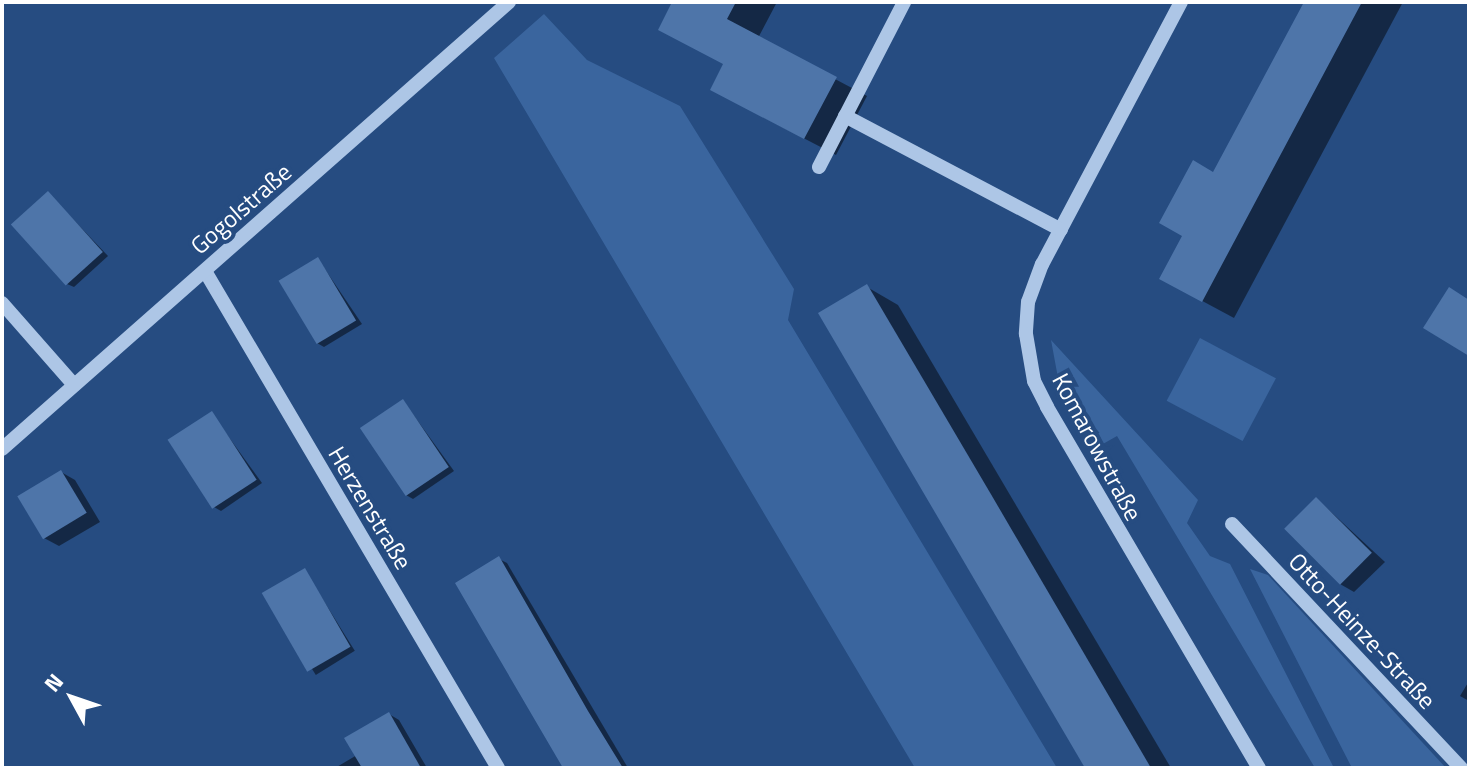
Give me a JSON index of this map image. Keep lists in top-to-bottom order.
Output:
{
  "streets": {
    "street": [
      "Gogolstraße",
      "Komarowstraße",
      "Herzenstraße",
      "Otto-Heinze-Straße"
    ]
  },
  "crossings": [
    ["Gogolstraße", "Herzenstraße"]
  ],
  "north": "top left"
}
